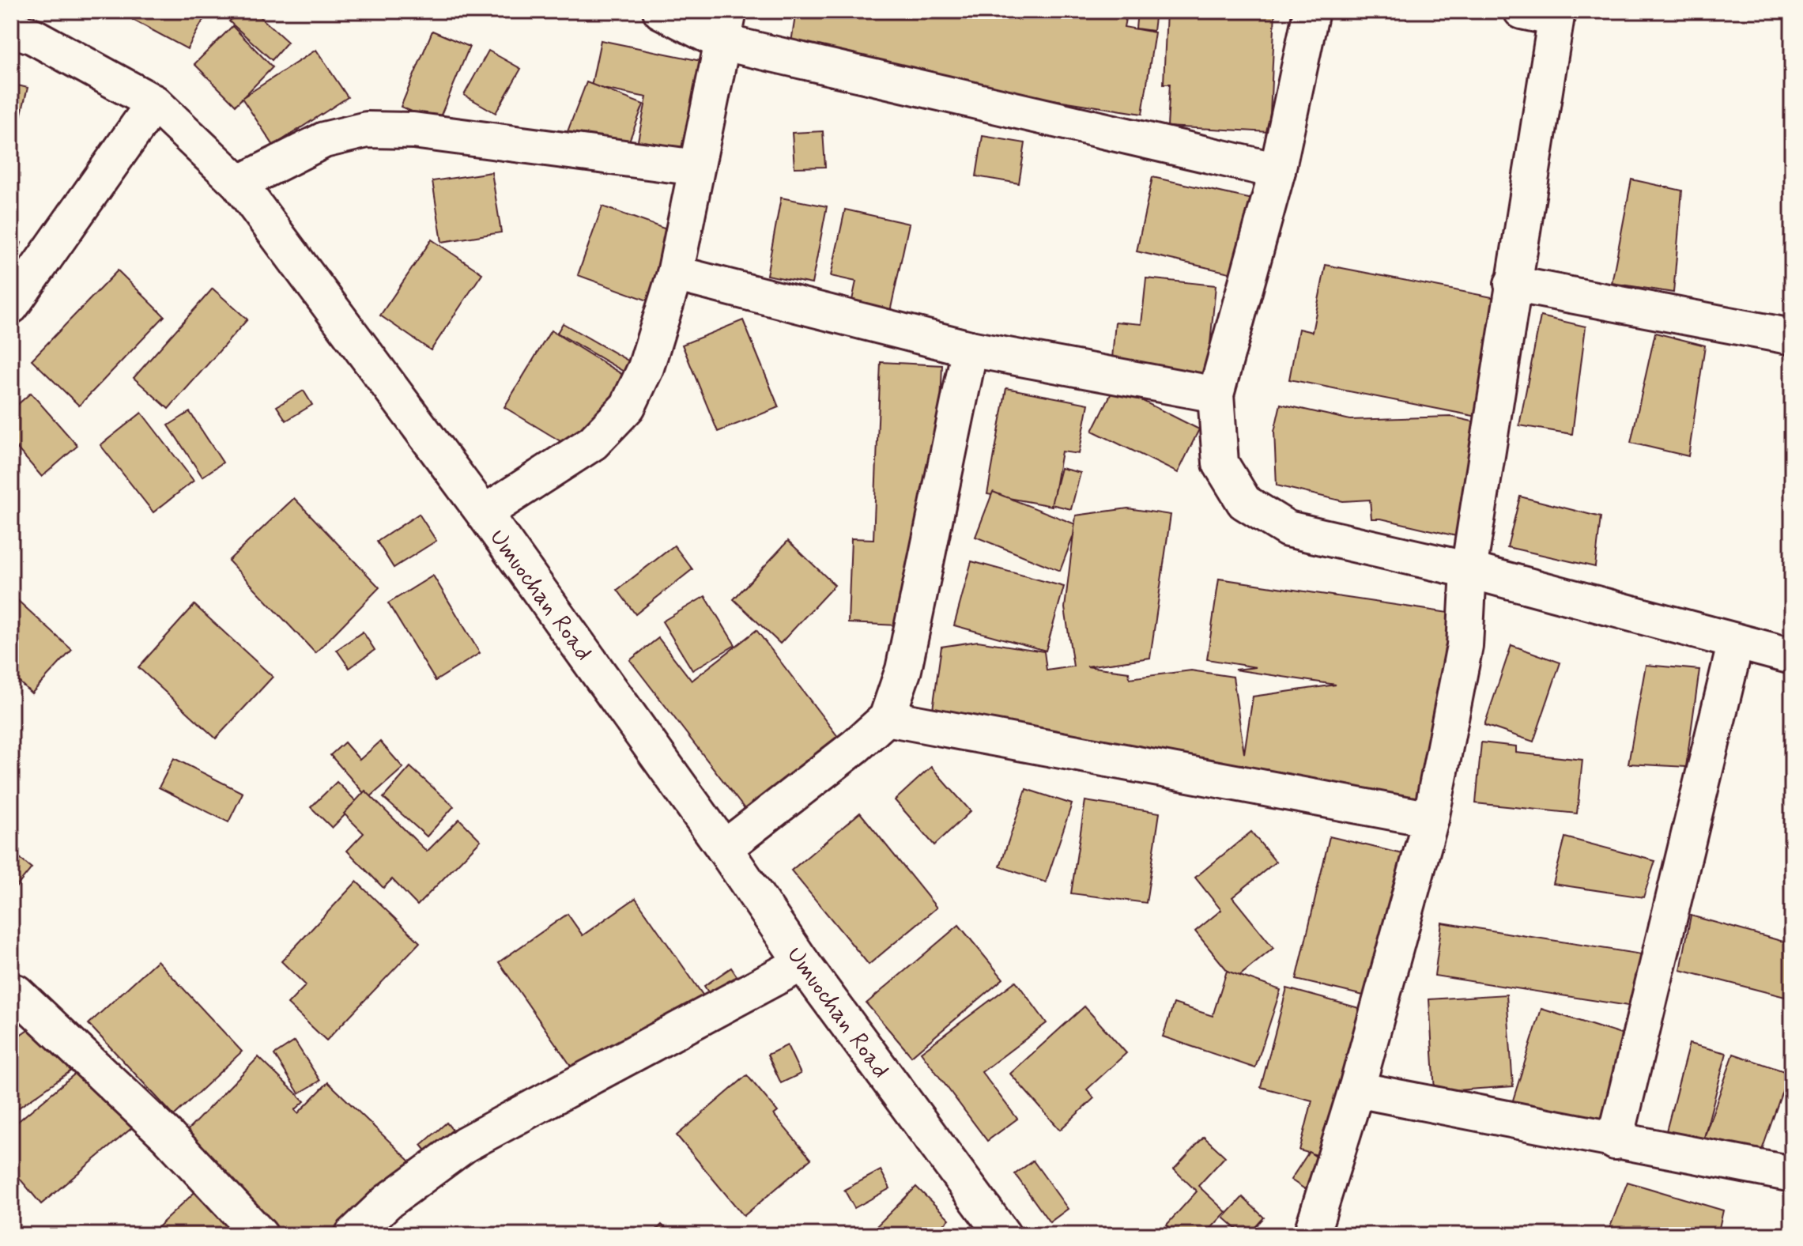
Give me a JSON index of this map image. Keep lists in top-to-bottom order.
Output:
{
  "streets": {
    "street": ["Umuochan Road"]
  }
}
